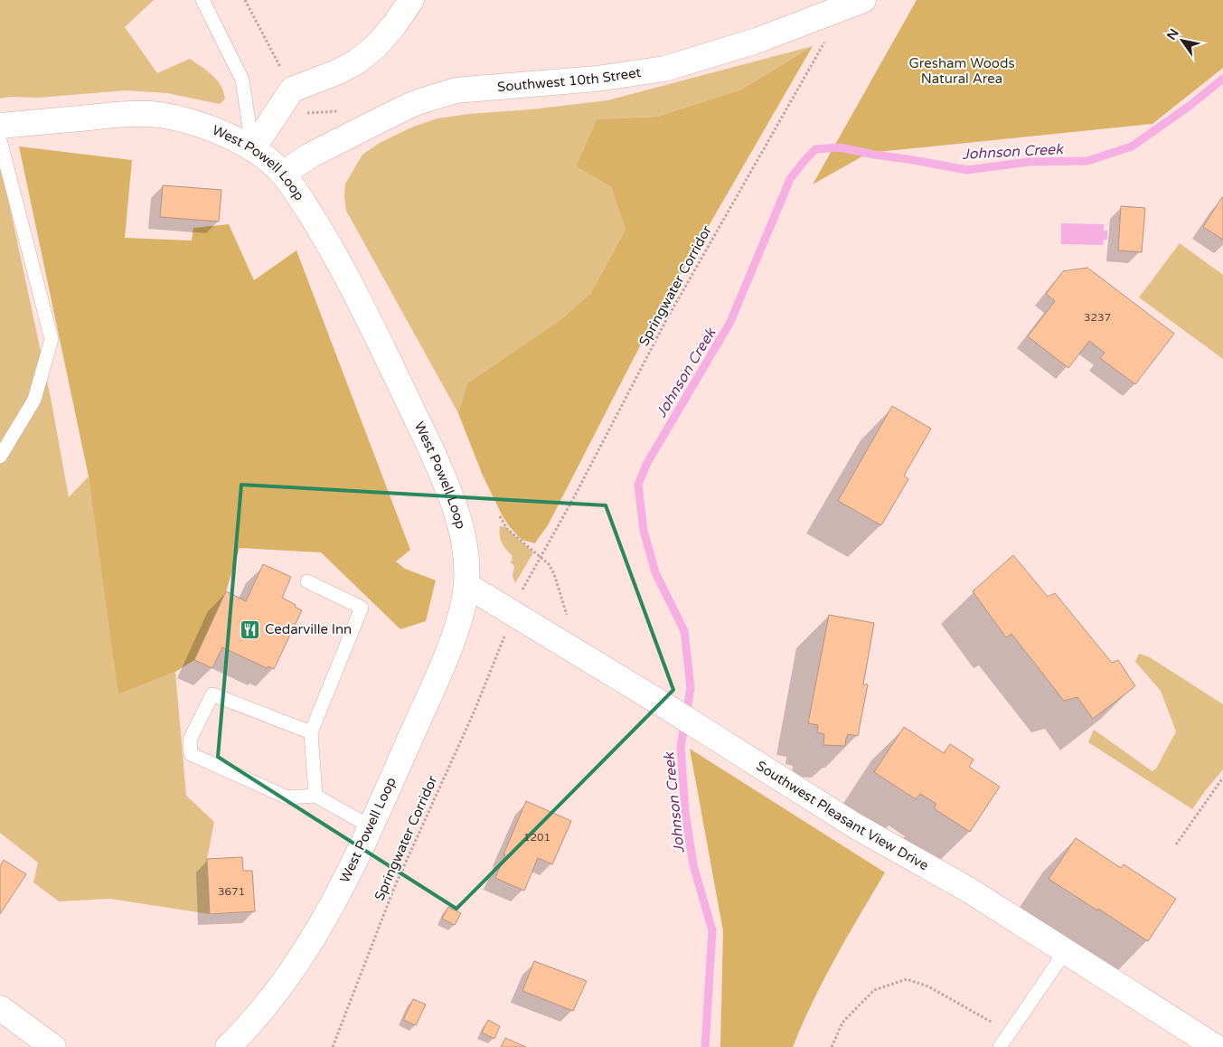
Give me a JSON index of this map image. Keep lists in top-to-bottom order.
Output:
{
  "streets": {
    "street": ["Southwest 10th Street", "West Powell Loop", "Southwest Pleasant View Drive"],
    "path": ["Springwater Corridor"]
  },
  "crossings": [
    ["Southwest 10th Street", "West Powell Loop"],
    ["Southwest 10th Street", "Springwater Corridor"],
    ["West Powell Loop", "Southwest Pleasant View Drive"]
  ],
  "water": ["Johnson Creek"],
  "parks": ["Gresham Woods Natural Area"],
  "places": {
    "restaurant": ["Cedarville Inn"]
  },
  "house_numbers": ["3237", "1201", "3671"],
  "north": "top left"
}
